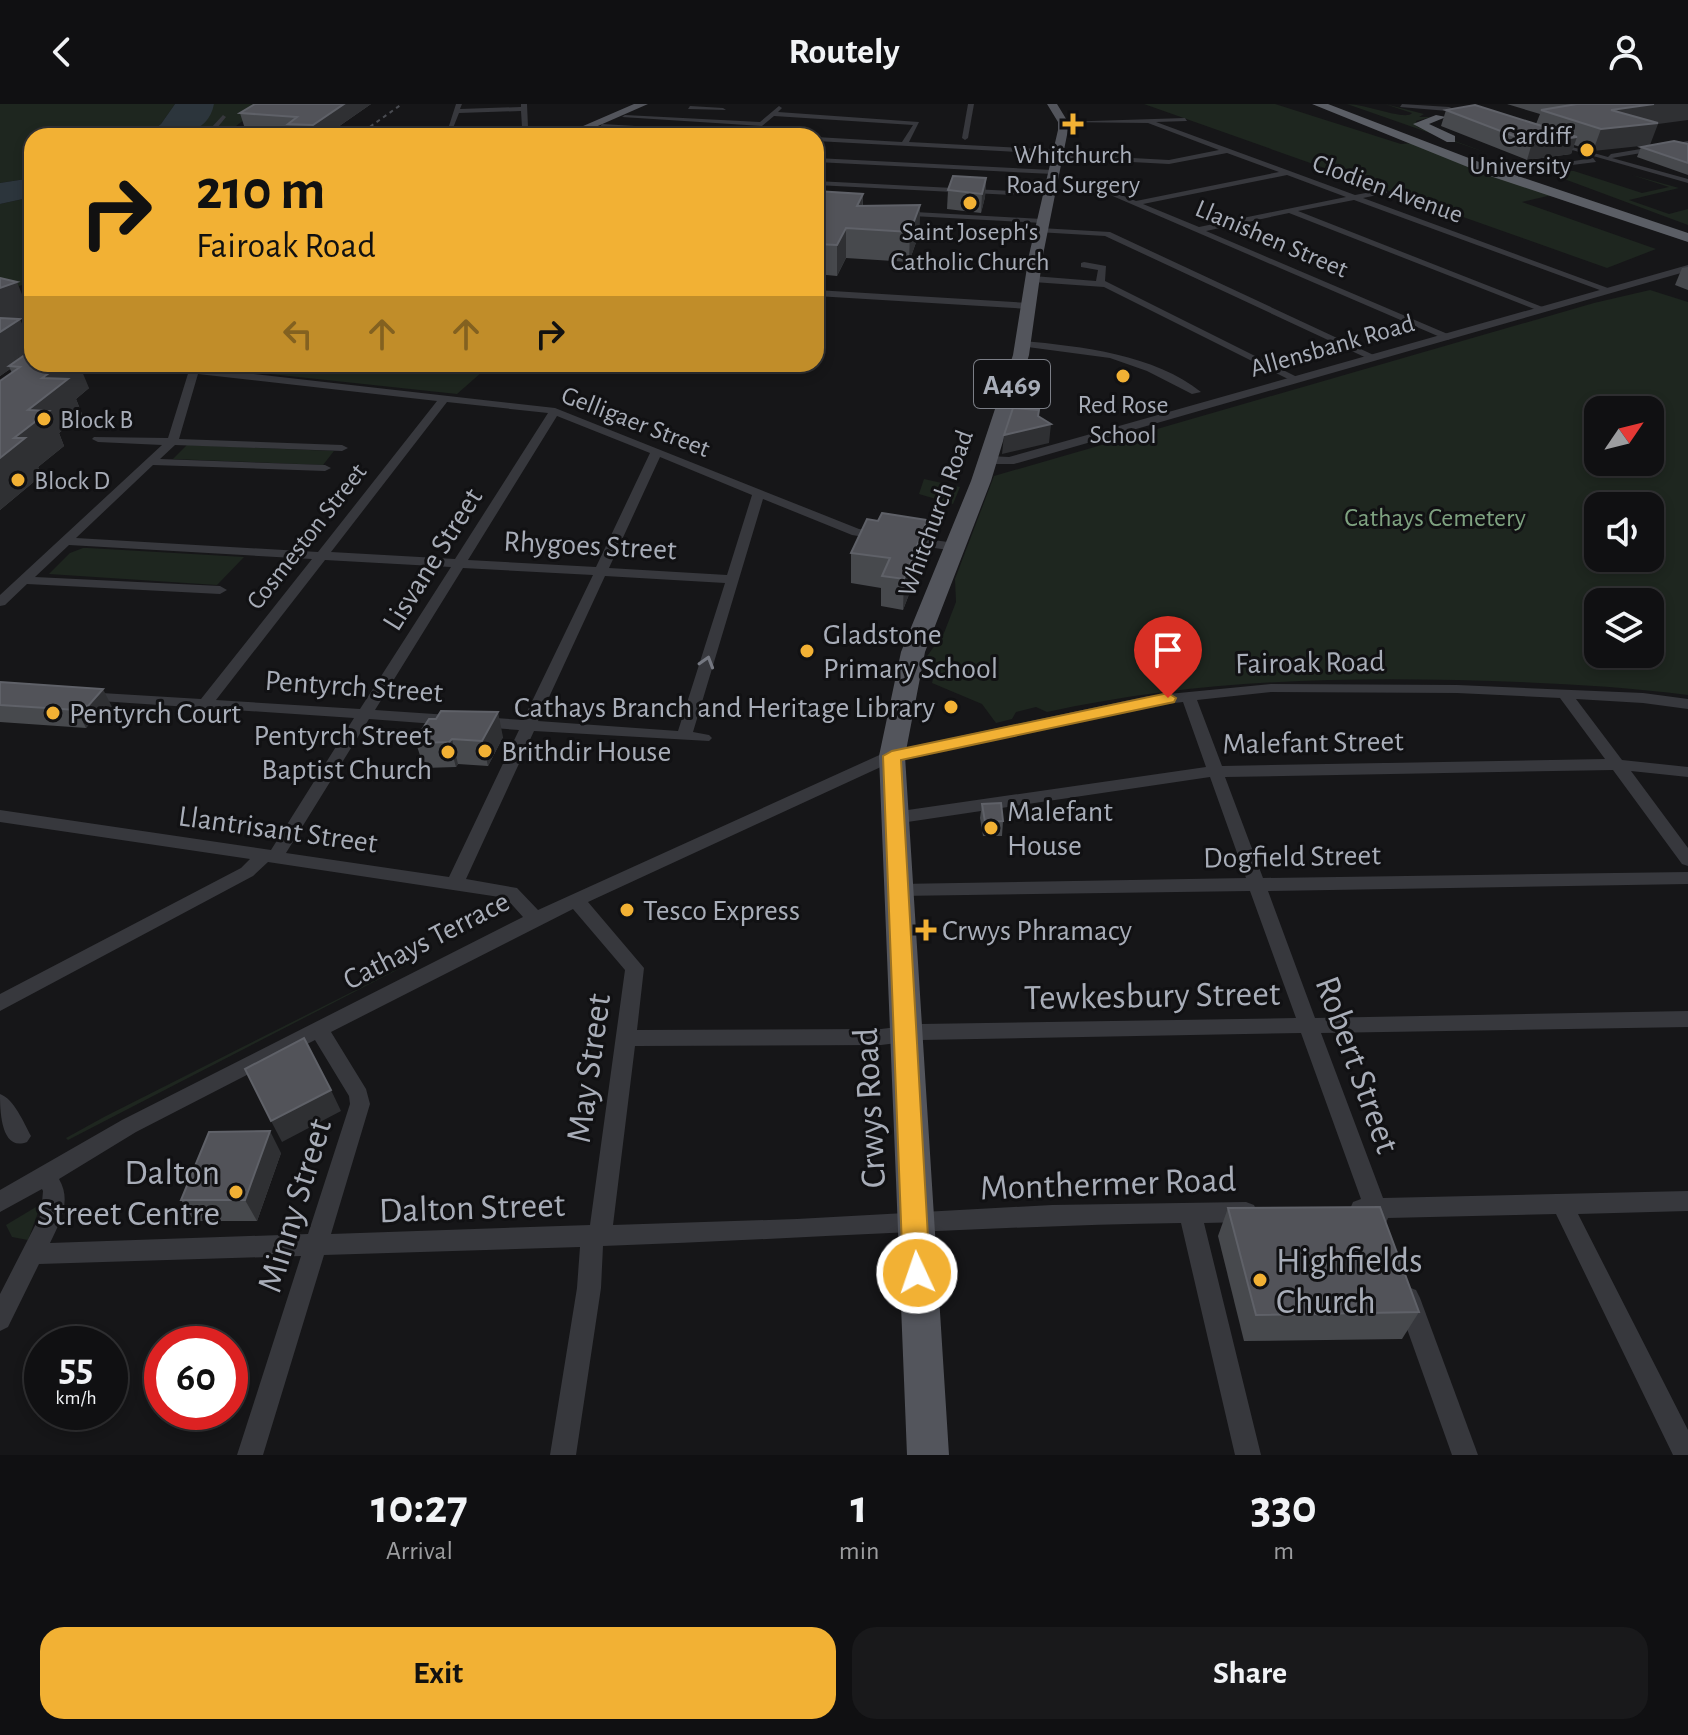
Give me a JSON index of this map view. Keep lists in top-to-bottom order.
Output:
{
  "streets": {
    "main road": ["A469", "Whitchurch Road", "Crwys Road"],
    "street": [
      "Clodien Avenue",
      "Llanishen Street",
      "Allensbank Road",
      "Gelligaer Street",
      "Cosmeston Street",
      "Rhygoes Street",
      "Lisvane Street",
      "Fairoak Road",
      "Pentyrch Street",
      "Malefant Street",
      "Llantrisant Street",
      "Dogfield Street",
      "Cathays Terrace",
      "Tewkesbury Street",
      "Robert Street",
      "May Street",
      "Monthermer Road",
      "Minny Street",
      "Dalton Street"
    ]
  },
  "crossings": [
    ["Clodien Avenue", "Allensbank Road"],
    ["Llanishen Street", "Allensbank Road"],
    ["Allensbank Road", "Whitchurch Road"],
    ["Gelligaer Street", "Whitchurch Road"],
    ["Gelligaer Street", "Cosmeston Street"],
    ["Gelligaer Street", "Lisvane Street"],
    ["Whitchurch Road", "Fairoak Road"],
    ["Whitchurch Road", "Cathays Terrace"],
    ["Whitchurch Road", "Crwys Road"],
    ["Cosmeston Street", "Rhygoes Street"],
    ["Cosmeston Street", "Pentyrch Street"],
    ["Rhygoes Street", "Lisvane Street"],
    ["Lisvane Street", "Pentyrch Street"],
    ["Lisvane Street", "Llantrisant Street"],
    ["Fairoak Road", "Cathays Terrace"],
    ["Fairoak Road", "Robert Street"],
    ["Fairoak Road", "Crwys Road"],
    ["Malefant Street", "Robert Street"],
    ["Malefant Street", "Crwys Road"],
    ["Llantrisant Street", "Cathays Terrace"],
    ["Dogfield Street", "Robert Street"],
    ["Dogfield Street", "Crwys Road"],
    ["Cathays Terrace", "May Street"],
    ["Cathays Terrace", "Crwys Road"],
    ["Cathays Terrace", "Minny Street"],
    ["Tewkesbury Street", "Robert Street"],
    ["Tewkesbury Street", "May Street"],
    ["Tewkesbury Street", "Crwys Road"],
    ["May Street", "Dalton Street"],
    ["Crwys Road", "Monthermer Road"],
    ["Crwys Road", "Dalton Street"],
    ["Monthermer Road", "Dalton Street"],
    ["Minny Street", "Dalton Street"]
  ],
  "parks": ["Cathays Cemetery"],
  "places": {
    "health": ["Whitchurch Road Surgery", "Crwys Phramacy"],
    "other": [
      "Cardiff University",
      "Saint Joseph's Catholic Church",
      "Red Rose School",
      "Block B",
      "Block D",
      "Gladstone Primary School",
      "Cathays Branch and Heritage Library",
      "Pentyrch Court",
      "Brithdir House",
      "Pentyrch Street Baptist Church",
      "Malefant House",
      "Tesco Express",
      "Dalton Street Centre",
      "Highfields Church"
    ]
  },
  "north": "top right",
  "page": {
    "header": "Routely",
    "turn": ["210 m", "Fairoak Road"],
    "speed": "55 km/h",
    "limit": "60",
    "eta": [
      "10:27",
      "Arrival",
      "1",
      "min",
      "330",
      "m"
    ],
    "buttons": ["Exit", "Share"]
  }
}
